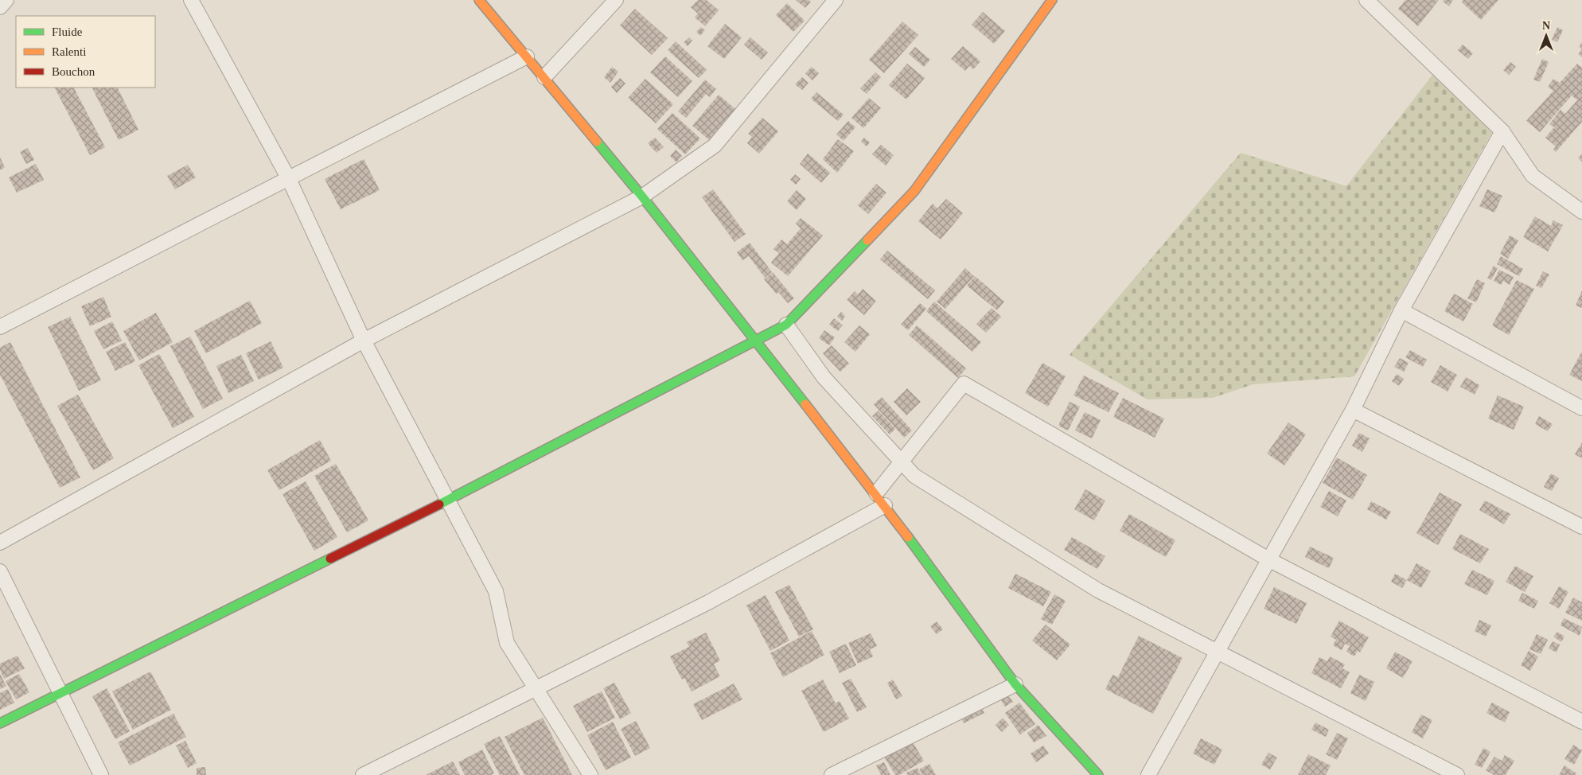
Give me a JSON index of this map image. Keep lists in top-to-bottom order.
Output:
{
  "legend": ["Fluide", "Ralenti", "Bouchon"],
  "north": "top"
}
